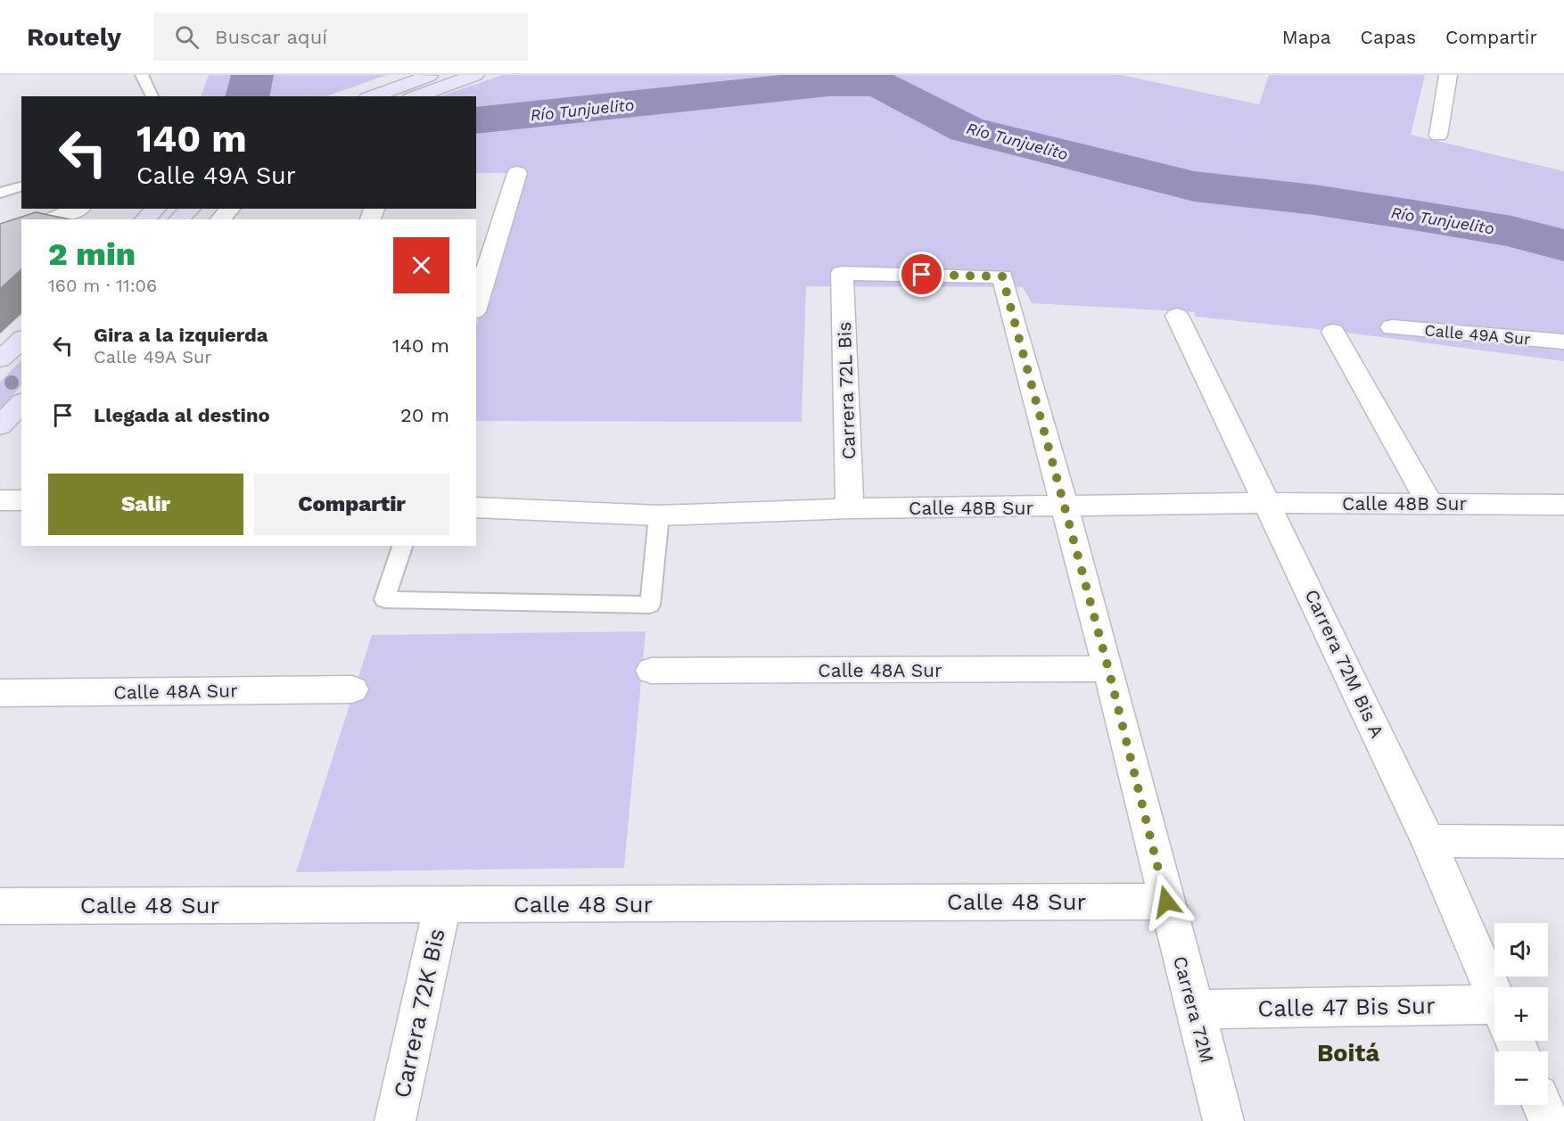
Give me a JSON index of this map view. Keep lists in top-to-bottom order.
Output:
{
  "streets": {
    "street": [
      "Calle 49A Sur",
      "Carrera 72L Bis",
      "Calle 48B Sur",
      "Carrera 72M Bis A",
      "Calle 48A Sur",
      "Calle 48 Sur",
      "Calle 47 Bis Sur",
      "Carrera 72M",
      "Carrera 72K Bis"
    ]
  },
  "crossings": [
    ["Carrera 72L Bis", "Calle 48B Sur"],
    ["Carrera 72L Bis", "Carrera 72M"],
    ["Calle 48B Sur", "Carrera 72M Bis A"],
    ["Calle 48B Sur", "Carrera 72M"],
    ["Calle 48A Sur", "Carrera 72M"],
    ["Calle 48 Sur", "Carrera 72M"],
    ["Calle 48 Sur", "Carrera 72K Bis"],
    ["Calle 47 Bis Sur", "Carrera 72M"]
  ],
  "districts": ["Boitá"],
  "water": ["Río Tunjuelito"],
  "page": {
    "header": "Routely",
    "search": "Buscar aquí",
    "nav": ["Mapa", "Capas", "Compartir"],
    "turn": ["140 m", "Calle 49A Sur"],
    "heading": ["2 min", "160 m · 11:06"],
    "list": [
      {
        "name": "Gira a la izquierda",
        "note": "Calle 49A Sur",
        "value": "140 m"
      },
      {
        "name": "Llegada al destino",
        "value": "20 m"
      }
    ],
    "buttons": ["Salir", "Compartir"],
    "map_buttons": ["+", "−"]
  }
}
